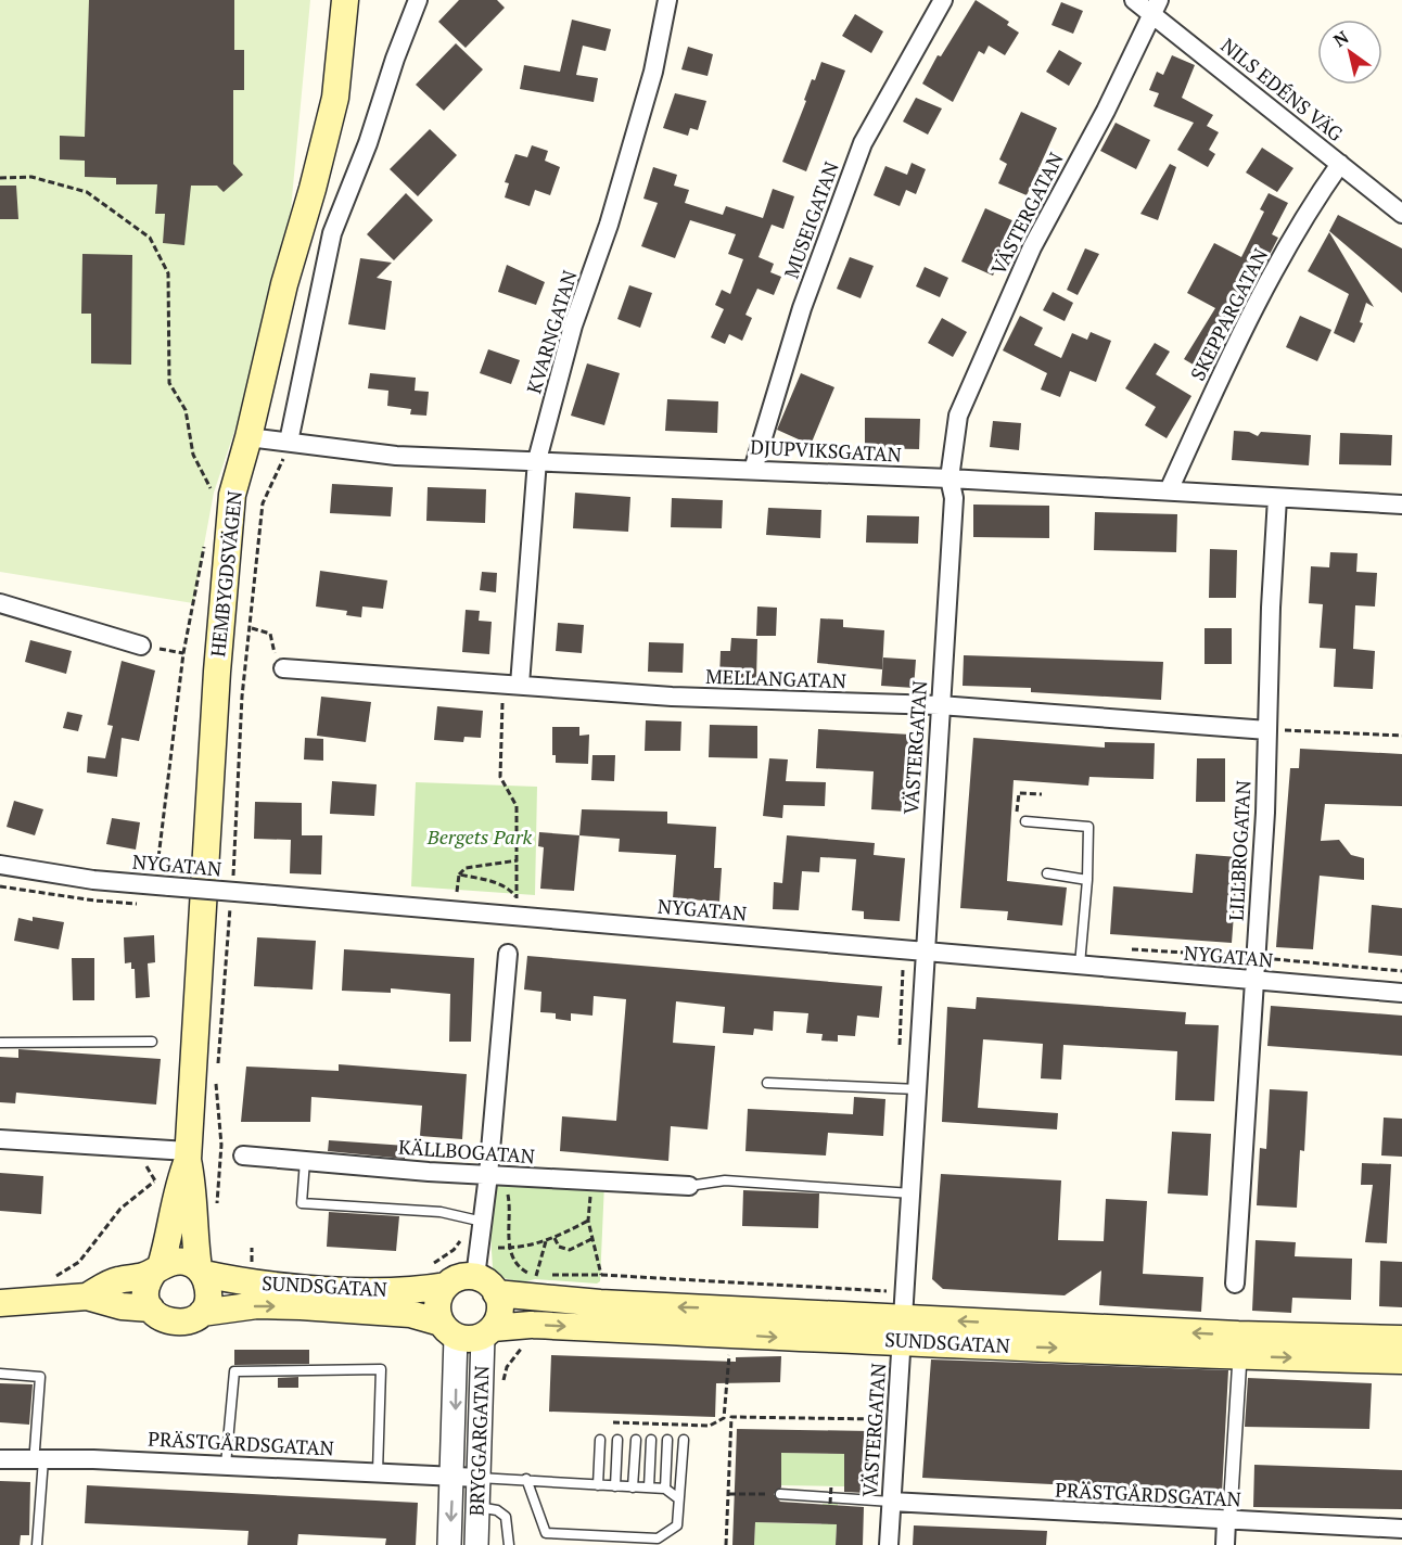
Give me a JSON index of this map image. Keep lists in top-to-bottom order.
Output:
{
  "streets": {
    "main road": ["HEMBYGDSVÄGEN", "SUNDSGATAN"],
    "street": [
      "NILS EDÉNS VÄG",
      "VÄSTERGATAN",
      "MUSEIGATAN",
      "SKEPPARGATAN",
      "KVARNGATAN",
      "DJUPVIKSGATAN",
      "MELLANGATAN",
      "LILLBROGATAN",
      "NYGATAN",
      "KÄLLBOGATAN",
      "BRYGGARGATAN",
      "PRÄSTGÅRDSGATAN"
    ]
  },
  "crossings": [
    ["NILS EDÉNS VÄG", "VÄSTERGATAN"],
    ["NILS EDÉNS VÄG", "SKEPPARGATAN"],
    ["VÄSTERGATAN", "DJUPVIKSGATAN"],
    ["VÄSTERGATAN", "MELLANGATAN"],
    ["VÄSTERGATAN", "NYGATAN"],
    ["VÄSTERGATAN", "SUNDSGATAN"],
    ["VÄSTERGATAN", "PRÄSTGÅRDSGATAN"],
    ["MUSEIGATAN", "DJUPVIKSGATAN"],
    ["SKEPPARGATAN", "DJUPVIKSGATAN"],
    ["KVARNGATAN", "DJUPVIKSGATAN"],
    ["KVARNGATAN", "MELLANGATAN"],
    ["DJUPVIKSGATAN", "HEMBYGDSVÄGEN"],
    ["DJUPVIKSGATAN", "LILLBROGATAN"],
    ["HEMBYGDSVÄGEN", "SUNDSGATAN"],
    ["MELLANGATAN", "LILLBROGATAN"],
    ["LILLBROGATAN", "NYGATAN"],
    ["SUNDSGATAN", "BRYGGARGATAN"],
    ["BRYGGARGATAN", "PRÄSTGÅRDSGATAN"]
  ],
  "parks": ["Bergets Park"],
  "north": "top left"
}
